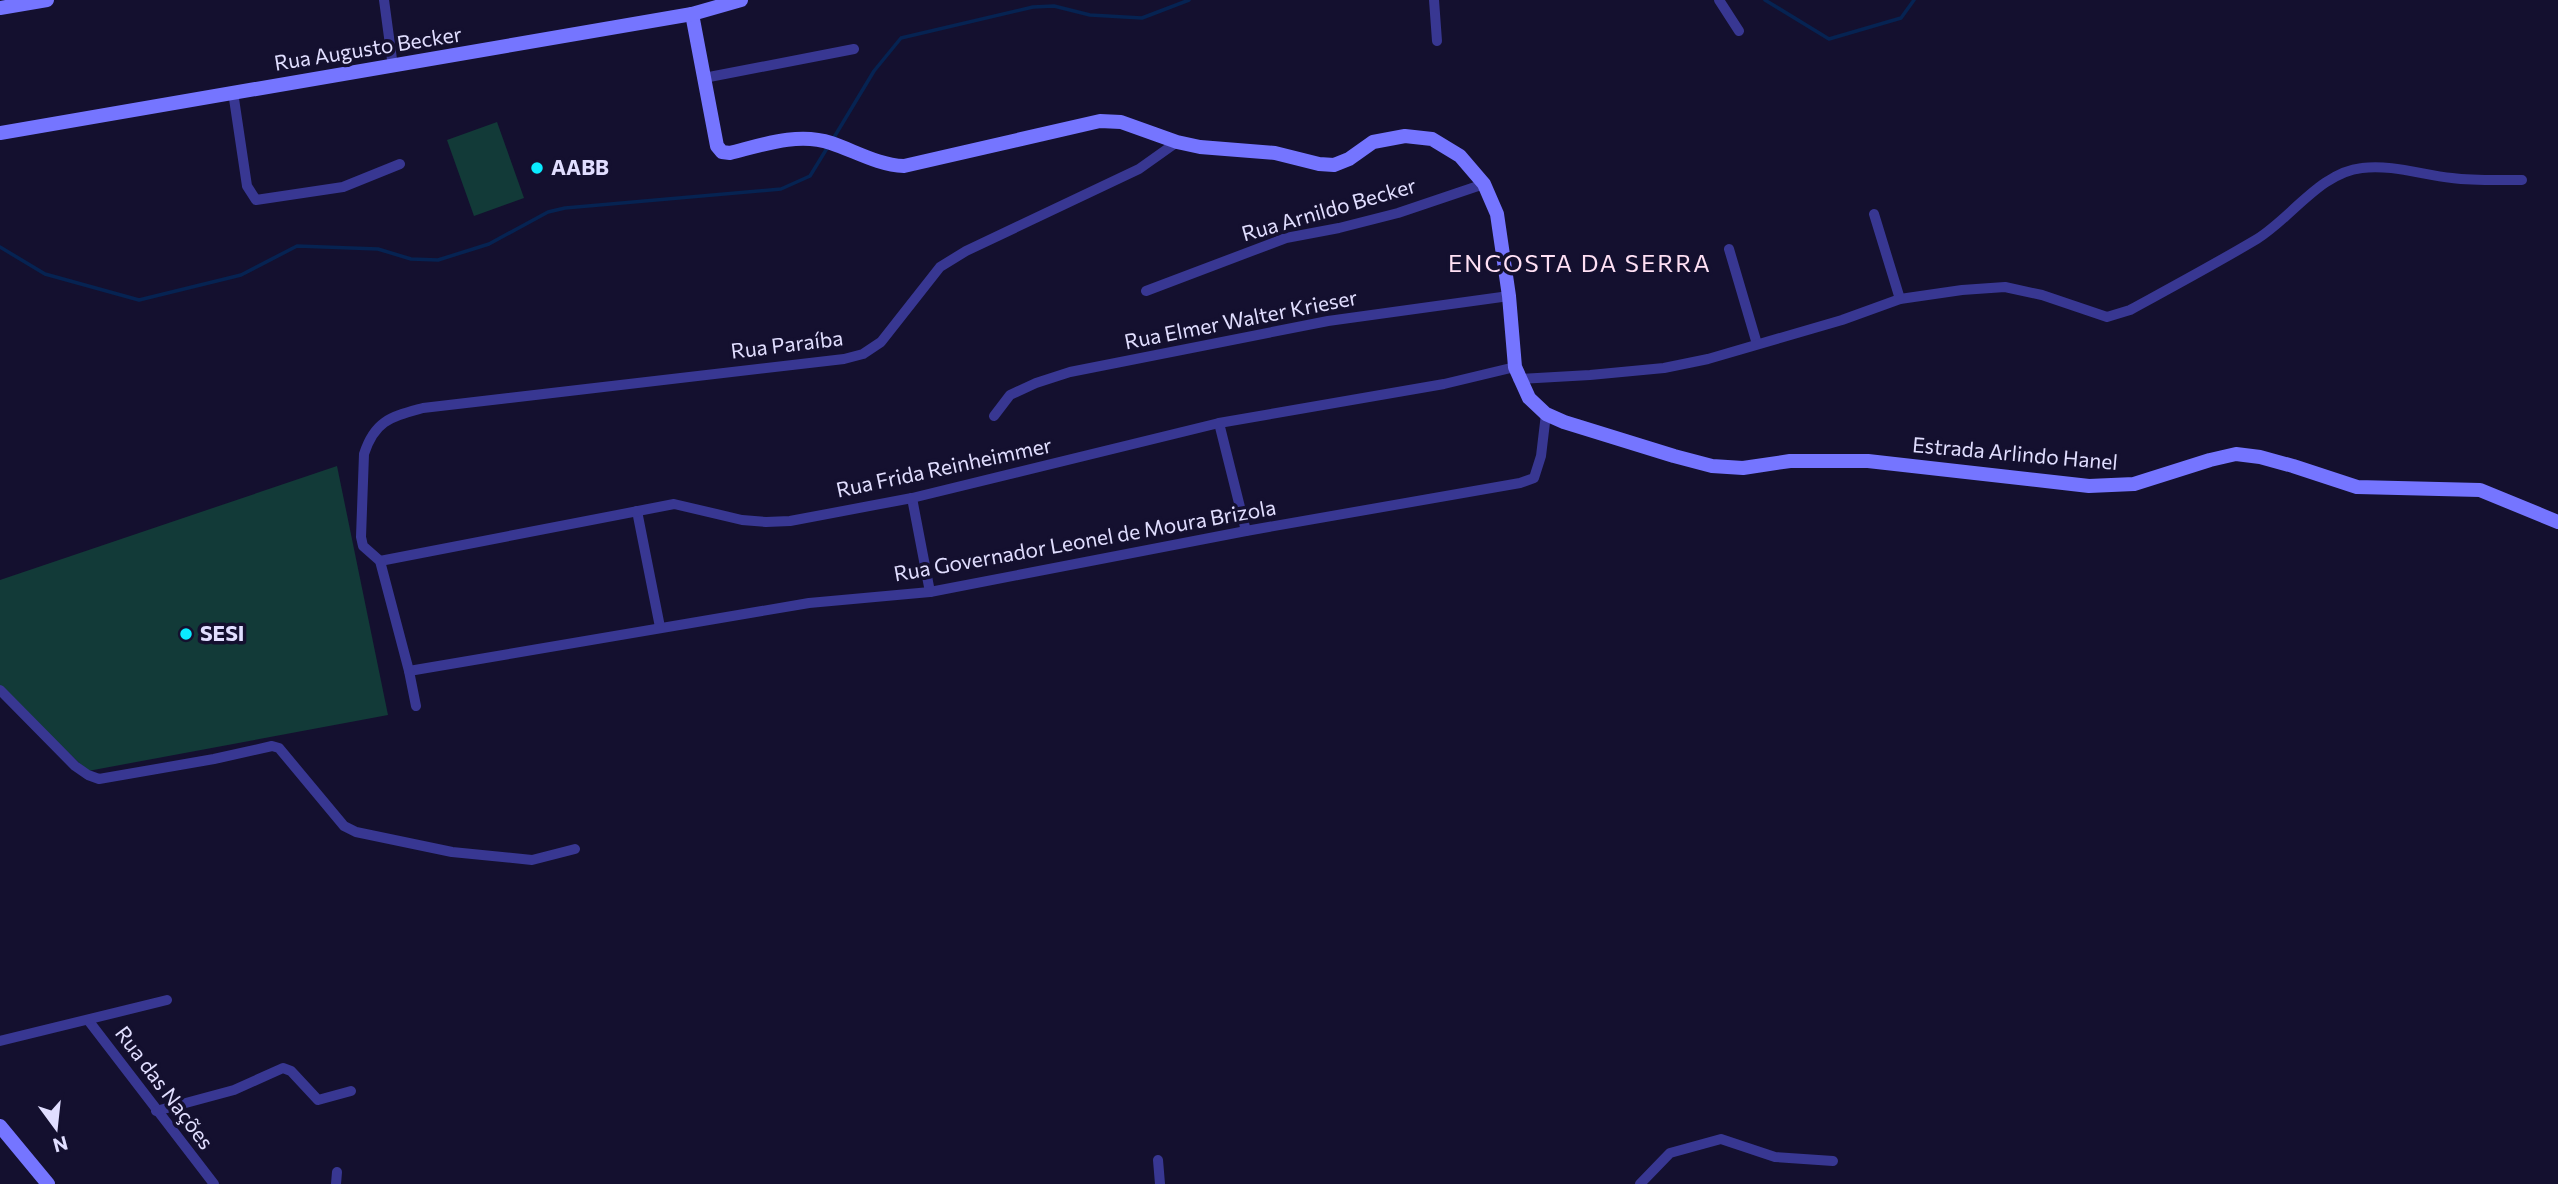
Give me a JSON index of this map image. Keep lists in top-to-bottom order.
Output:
{
  "streets": {
    "street": [
      "Rua Augusto Becker",
      "Rua Arnildo Becker",
      "Rua Elmer Walter Krieser",
      "Rua Paraíba",
      "Estrada Arlindo Hanel",
      "Rua Frida Reinheimmer",
      "Rua Governador Leonel de Moura Brizola",
      "Rua das Nações"
    ]
  },
  "crossings": [
    ["Rua Paraíba", "Rua Frida Reinheimmer"],
    ["Estrada Arlindo Hanel", "Rua Governador Leonel de Moura Brizola"]
  ],
  "districts": ["ENCOSTA DA SERRA"],
  "places": ["AABB", "SESI"],
  "north": "bottom"
}
